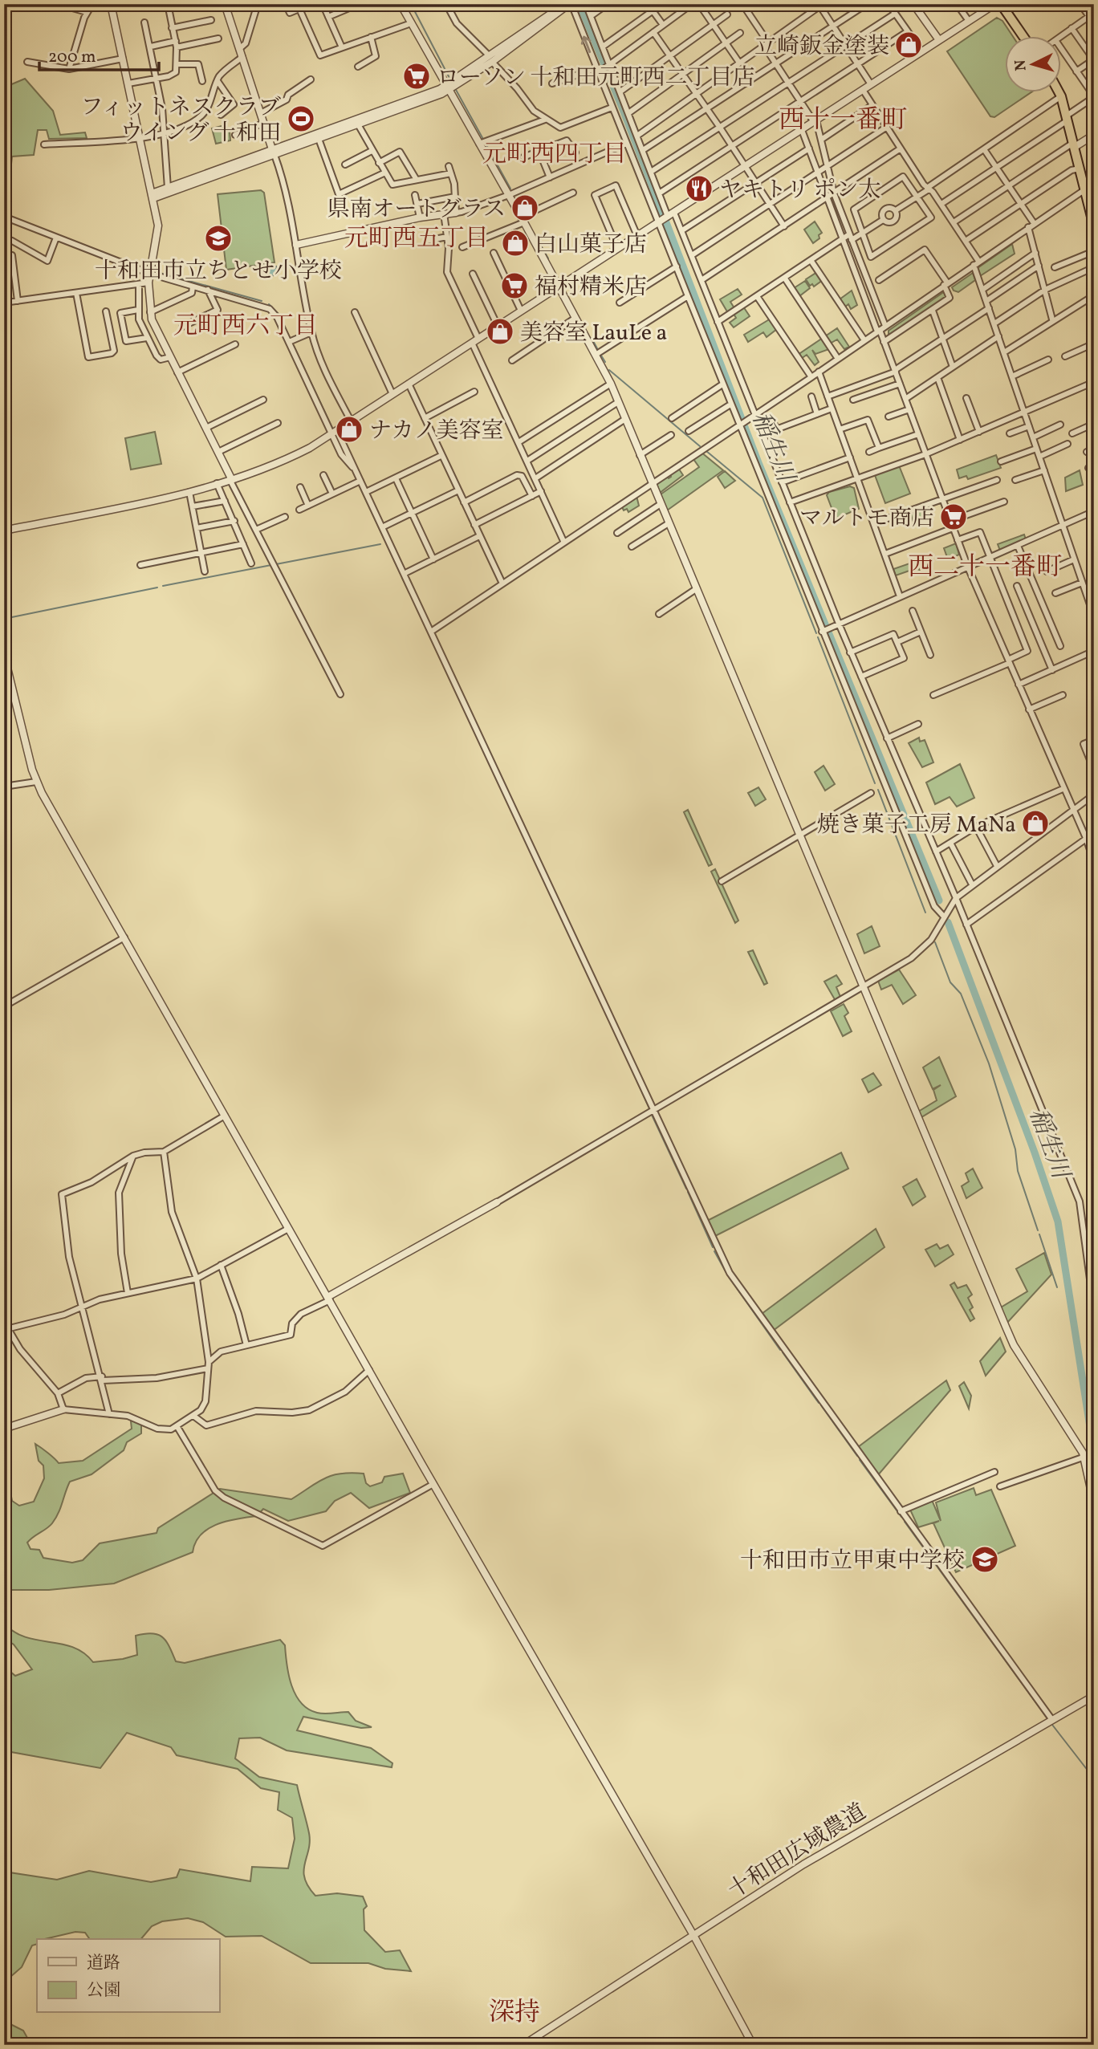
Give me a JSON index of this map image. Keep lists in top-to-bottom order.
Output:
{
  "streets": {
    "street": ["十和田広域農道"]
  },
  "districts": [
    "西十一番町",
    "元町西四丁目",
    "元町西五丁目",
    "元町西六丁目",
    "西二十一番町",
    "深持"
  ],
  "water": ["稲生川"],
  "places": {
    "shop": [
      "立崎鈑金塗装",
      "県南オートグラス",
      "白山菓子店",
      "美容室 LauLe a",
      "ナカノ美容室",
      "焼き菓子工房 MaNa"
    ],
    "supermarket": ["ローソン 十和田元町西二丁目店", "福村精米店", "マルトモ商店"],
    "sports": ["フィットネスクラブ ウイング 十和田"],
    "restaurant": ["ヤキトリ ポン太"],
    "school or university": ["十和田市立ちとせ小学校", "十和田市立甲東中学校"]
  },
  "legend": ["道路", "公園"],
  "scale_bar": "200 m",
  "north": "left"
}
